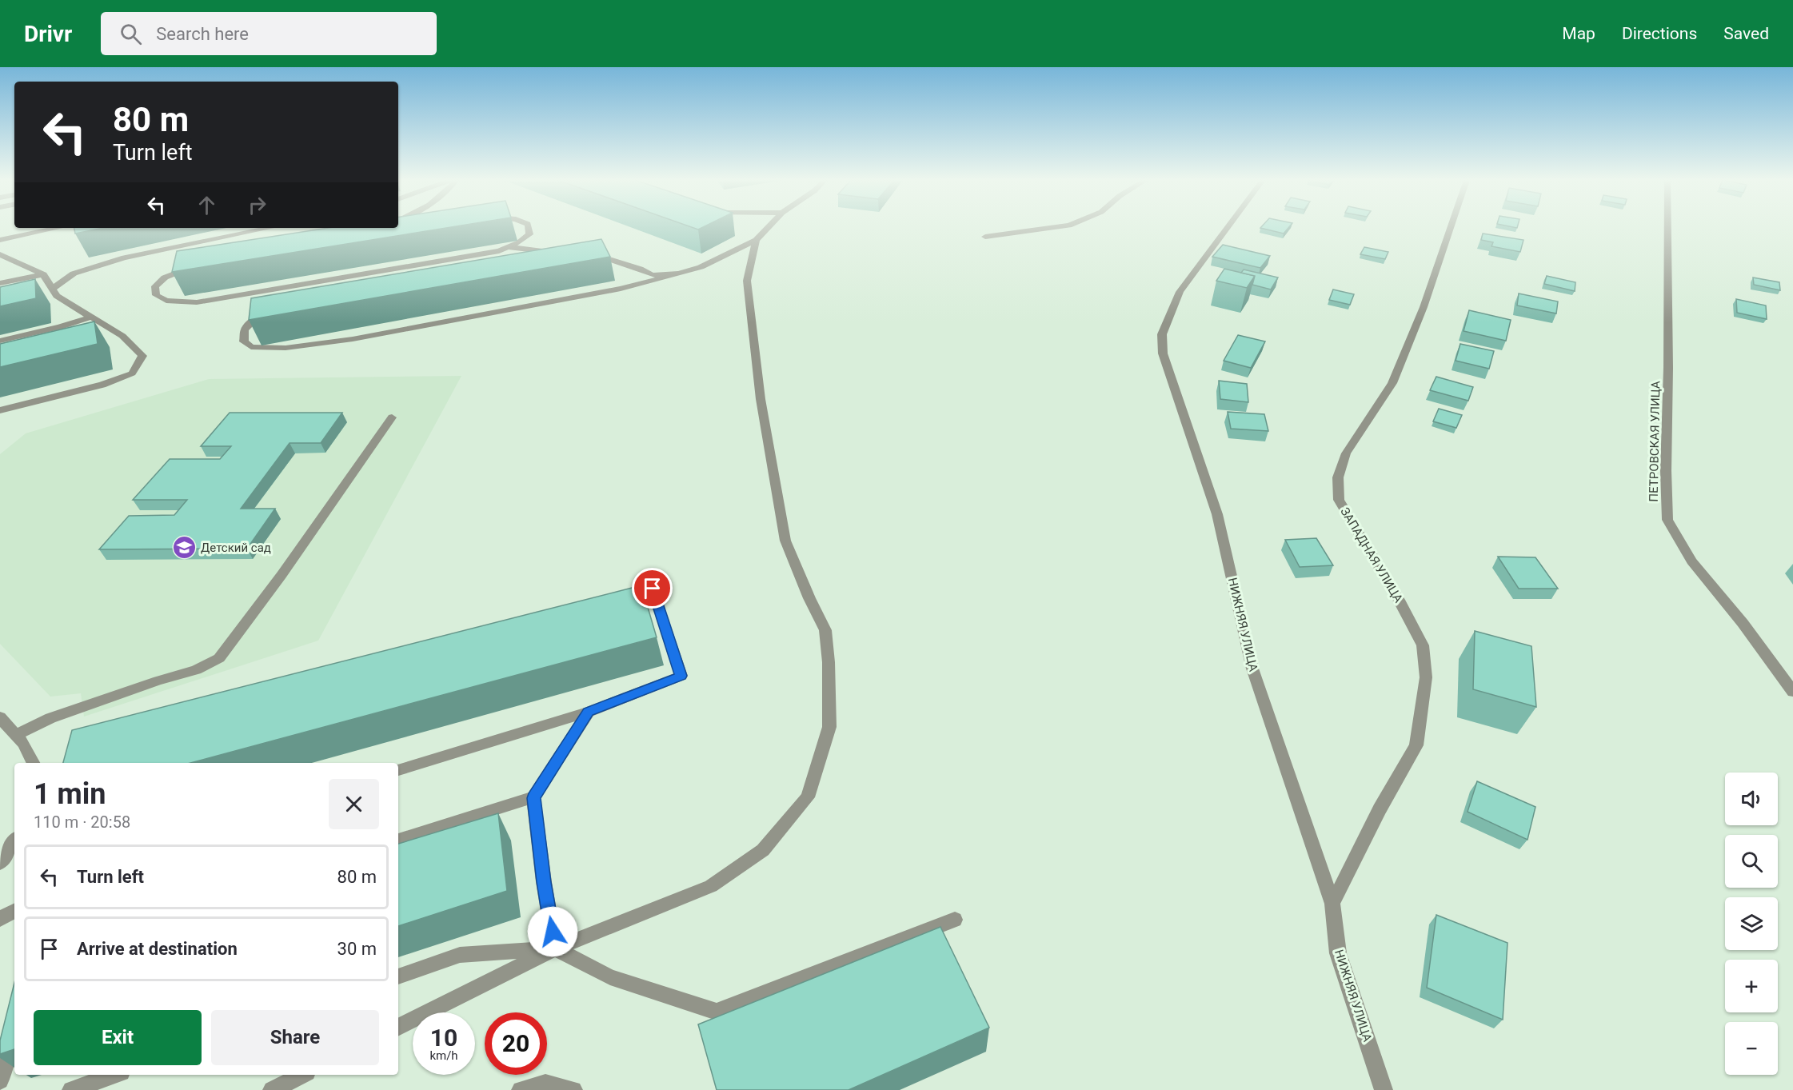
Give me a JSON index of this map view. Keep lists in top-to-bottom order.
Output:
{
  "streets": {
    "street": ["ПЕТРОВСКАЯ УЛИЦА", "ЗАПАДНАЯ УЛИЦА", "НИЖНЯЯ УЛИЦА"]
  },
  "crossings": [
    ["ЗАПАДНАЯ УЛИЦА", "НИЖНЯЯ УЛИЦА"]
  ],
  "places": {
    "school or university": ["Детский сад"]
  },
  "page": {
    "header": "Drivr",
    "search": "Search here",
    "nav": ["Map", "Directions", "Saved"],
    "turn": ["80 m", "Turn left"],
    "heading": ["1 min", "110 m · 20:58"],
    "map_buttons": ["+", "−"],
    "list": [
      {
        "name": "Turn left",
        "value": "80 m"
      },
      {
        "name": "Arrive at destination",
        "value": "30 m"
      }
    ],
    "buttons": ["Exit", "Share"],
    "speed": "10 km/h",
    "limit": "20"
  }
}
